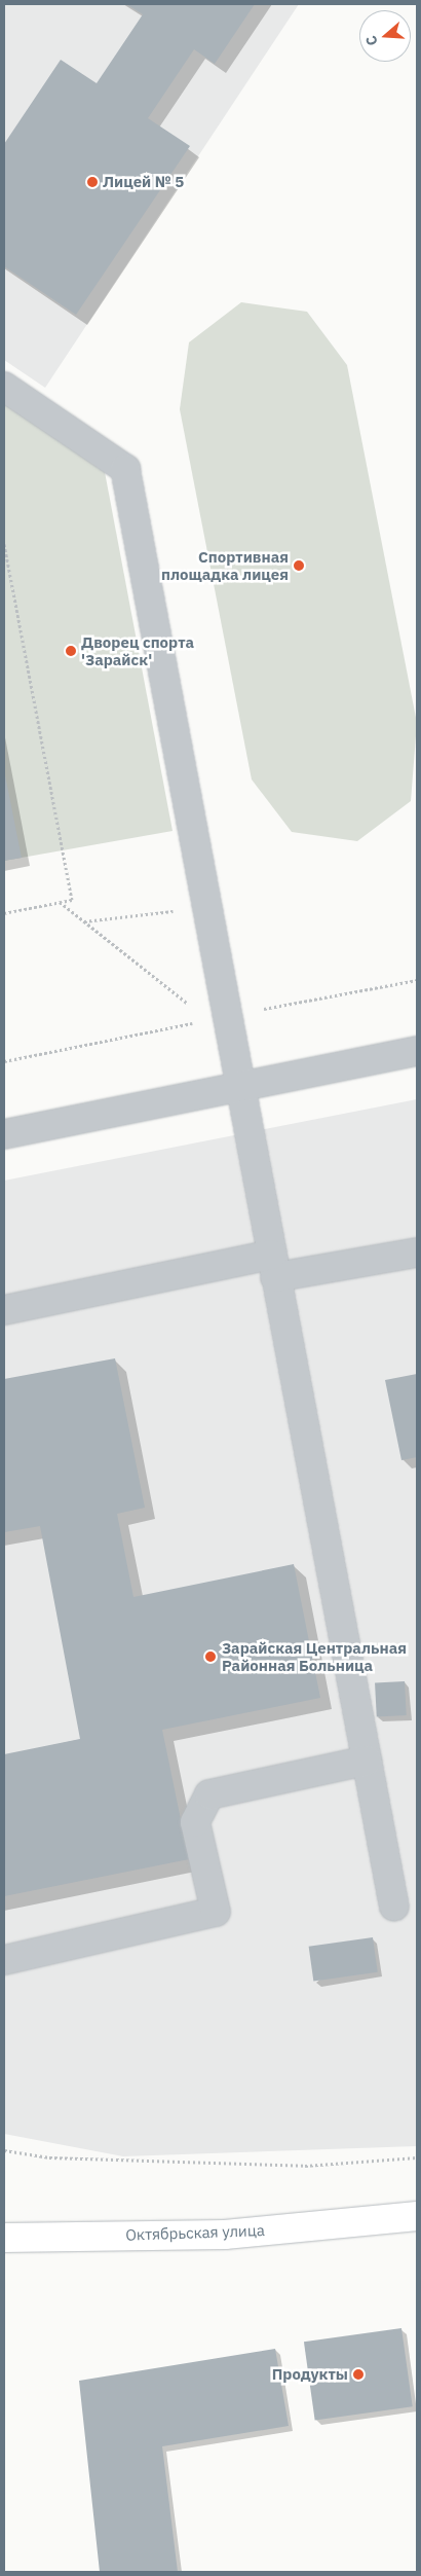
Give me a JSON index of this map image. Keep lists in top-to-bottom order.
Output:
{
  "streets": {
    "main road": ["Октябрьская улица"]
  },
  "places": [
    "Лицей № 5",
    "Спортивная площадка лицея",
    "Дворец спорта 'Зарайск'",
    "Зарайская Центральная Районная Больница",
    "Продукты"
  ],
  "north": "left"
}
